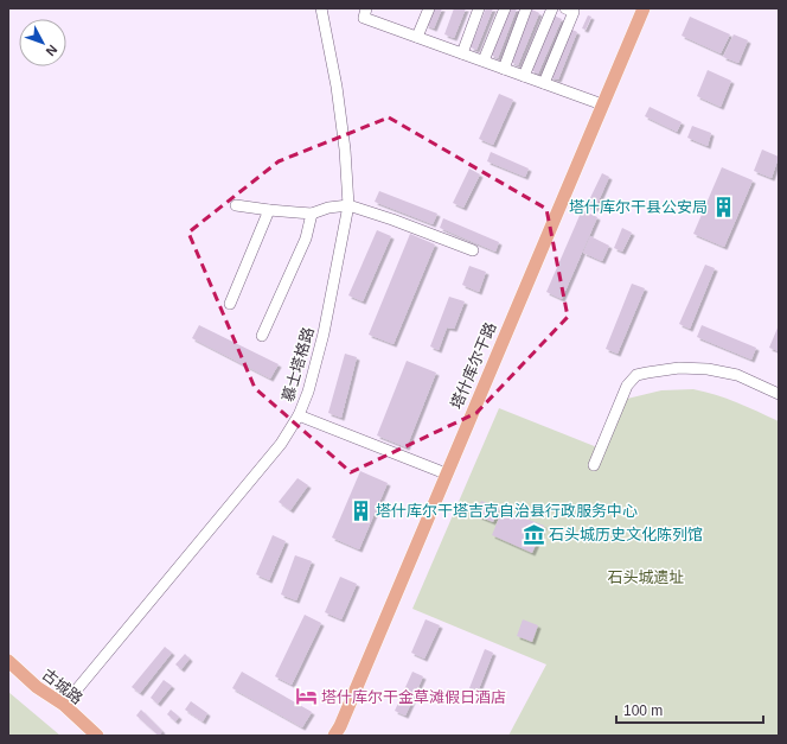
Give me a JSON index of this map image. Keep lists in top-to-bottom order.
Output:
{
  "streets": {
    "main road": ["塔什库尔干路", "古城路"],
    "street": ["慕士塔格路"]
  },
  "crossings": [
    ["慕士塔格路", "古城路"]
  ],
  "parks": ["石头城遗址"],
  "places": {
    "building": ["塔什库尔干县公安局", "塔什库尔干塔吉克自治县行政服务中心"],
    "museum": ["石头城历史文化陈列馆"],
    "hotel": ["塔什库尔干金草滩假日酒店"]
  },
  "scale_bar": "100 m",
  "north": "bottom right"
}
